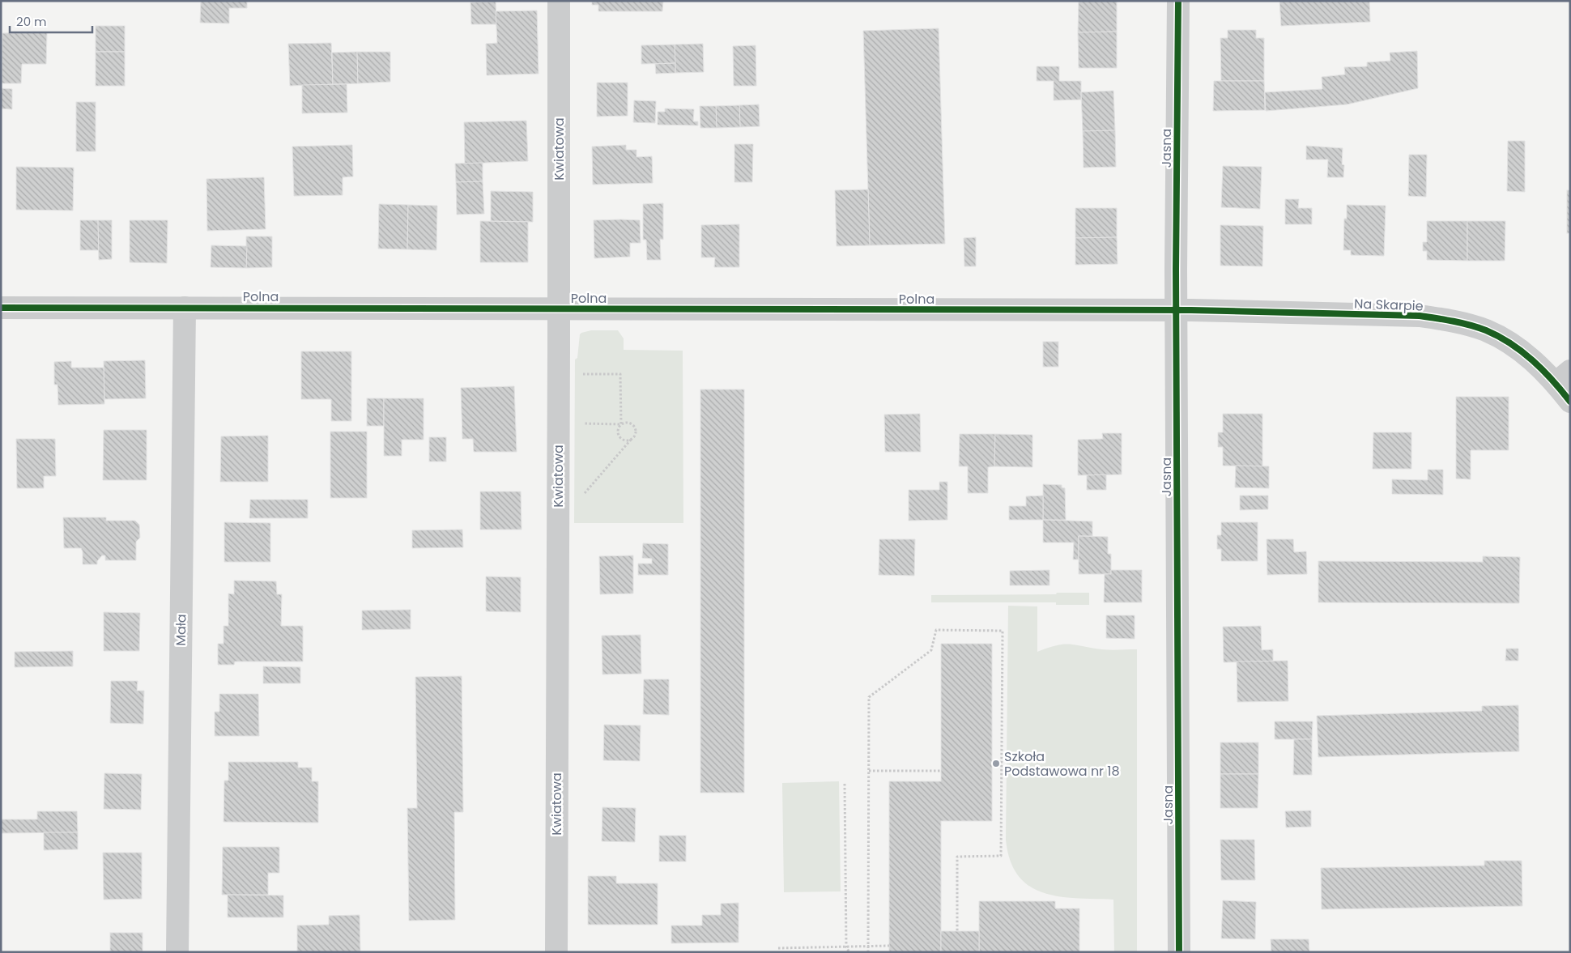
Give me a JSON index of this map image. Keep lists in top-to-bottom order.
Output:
{
  "streets": {
    "street": [
      "Jasna",
      "Kwiatowa",
      "Polna",
      "Na Skarpie",
      "Mała"
    ]
  },
  "crossings": [
    ["Jasna", "Polna"],
    ["Jasna", "Na Skarpie"],
    ["Kwiatowa", "Polna"],
    ["Polna", "Na Skarpie"],
    ["Polna", "Mała"]
  ],
  "places": ["Szkoła Podstawowa nr 18"],
  "scale_bar": "20 m"
}
